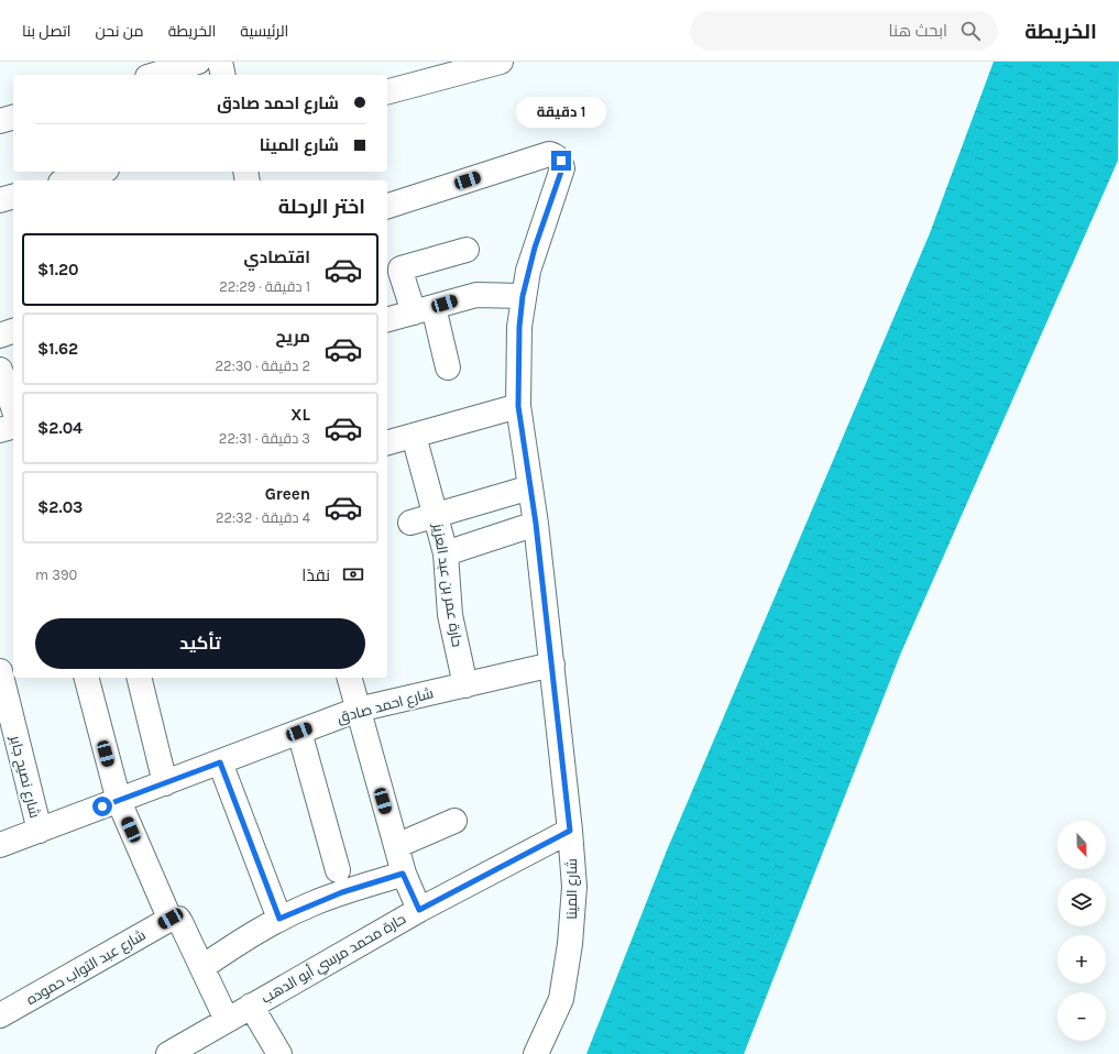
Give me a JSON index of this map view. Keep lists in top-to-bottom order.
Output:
{
  "streets": {
    "street": [
      "حارة عمر بن عبد العزيز",
      "شارع احمد صادق",
      "شارع نصيح جابر",
      "شارع المينا",
      "حارة محمد مرسي أبو الدهب",
      "شارع عبد التواب حموده"
    ]
  },
  "crossings": [
    ["حارة عمر بن عبد العزيز", "شارع احمد صادق"],
    ["شارع احمد صادق", "شارع نصيح جابر"],
    ["شارع احمد صادق", "شارع المينا"],
    ["شارع المينا", "حارة محمد مرسي أبو الدهب"]
  ],
  "north": "bottom",
  "page": {
    "header": "الخريطة",
    "search": "ابحث هنا",
    "nav": [
      "الرئيسية",
      "الخريطة",
      "من نحن",
      "اتصل بنا"
    ],
    "banner": ["شارع احمد صادق", "شارع المينا"],
    "bubble": "1 دقيقة",
    "heading": "اختر الرحلة",
    "list": [
      {
        "name": "اقتصادي",
        "note": "1 دقيقة · 22:29",
        "value": "$1.20"
      },
      {
        "name": "مريح",
        "note": "2 دقيقة · 22:30",
        "value": "$1.62"
      },
      {
        "name": "XL",
        "note": "3 دقيقة · 22:31",
        "value": "$2.04"
      },
      {
        "name": "Green",
        "note": "4 دقيقة · 22:32",
        "value": "$2.03"
      }
    ],
    "pay": ["نقدًا", "390 m"],
    "buttons": "تأكيد",
    "map_buttons": ["+", "−"]
  }
}
